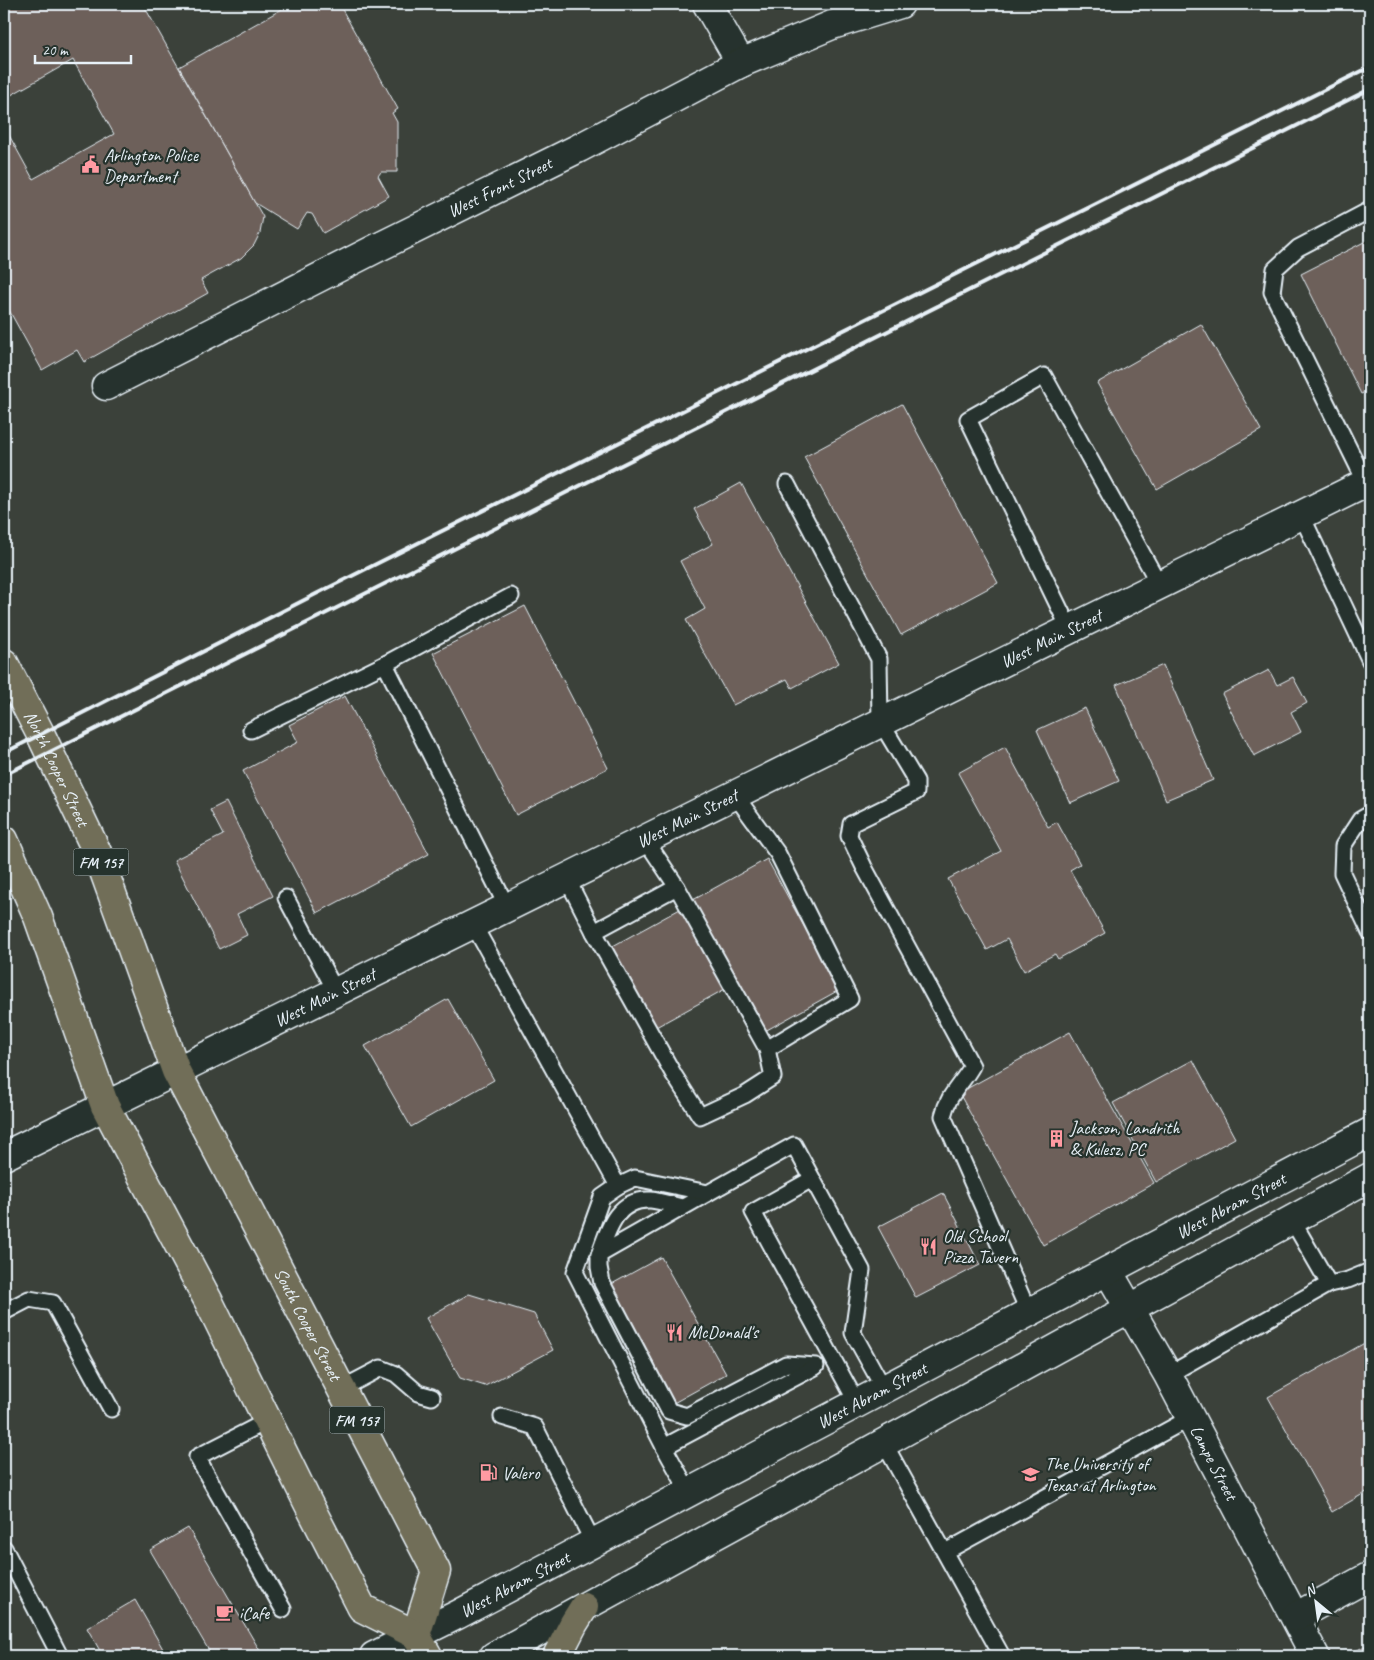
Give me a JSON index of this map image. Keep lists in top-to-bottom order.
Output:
{
  "streets": {
    "main road": ["North Cooper Street", "FM 157", "South Cooper Street"],
    "street": [
      "West Front Street",
      "West Main Street",
      "West Abram Street",
      "Lampe Street"
    ]
  },
  "crossings": [
    ["West Main Street", "North Cooper Street"],
    ["West Main Street", "South Cooper Street"],
    ["North Cooper Street", "South Cooper Street"],
    ["West Abram Street", "South Cooper Street"],
    ["West Abram Street", "Lampe Street"]
  ],
  "places": {
    "public building": ["Arlington Police Department"],
    "building": ["Jackson, Landrith & Kulesz, PC"],
    "restaurant": ["Old School Pizza Tavern", "McDonald's"],
    "fuel station": ["Valero"],
    "school or university": ["The University of Texas at Arlington"],
    "cafe": ["iCafe"]
  },
  "scale_bar": "20 m",
  "north": "top left"
}
